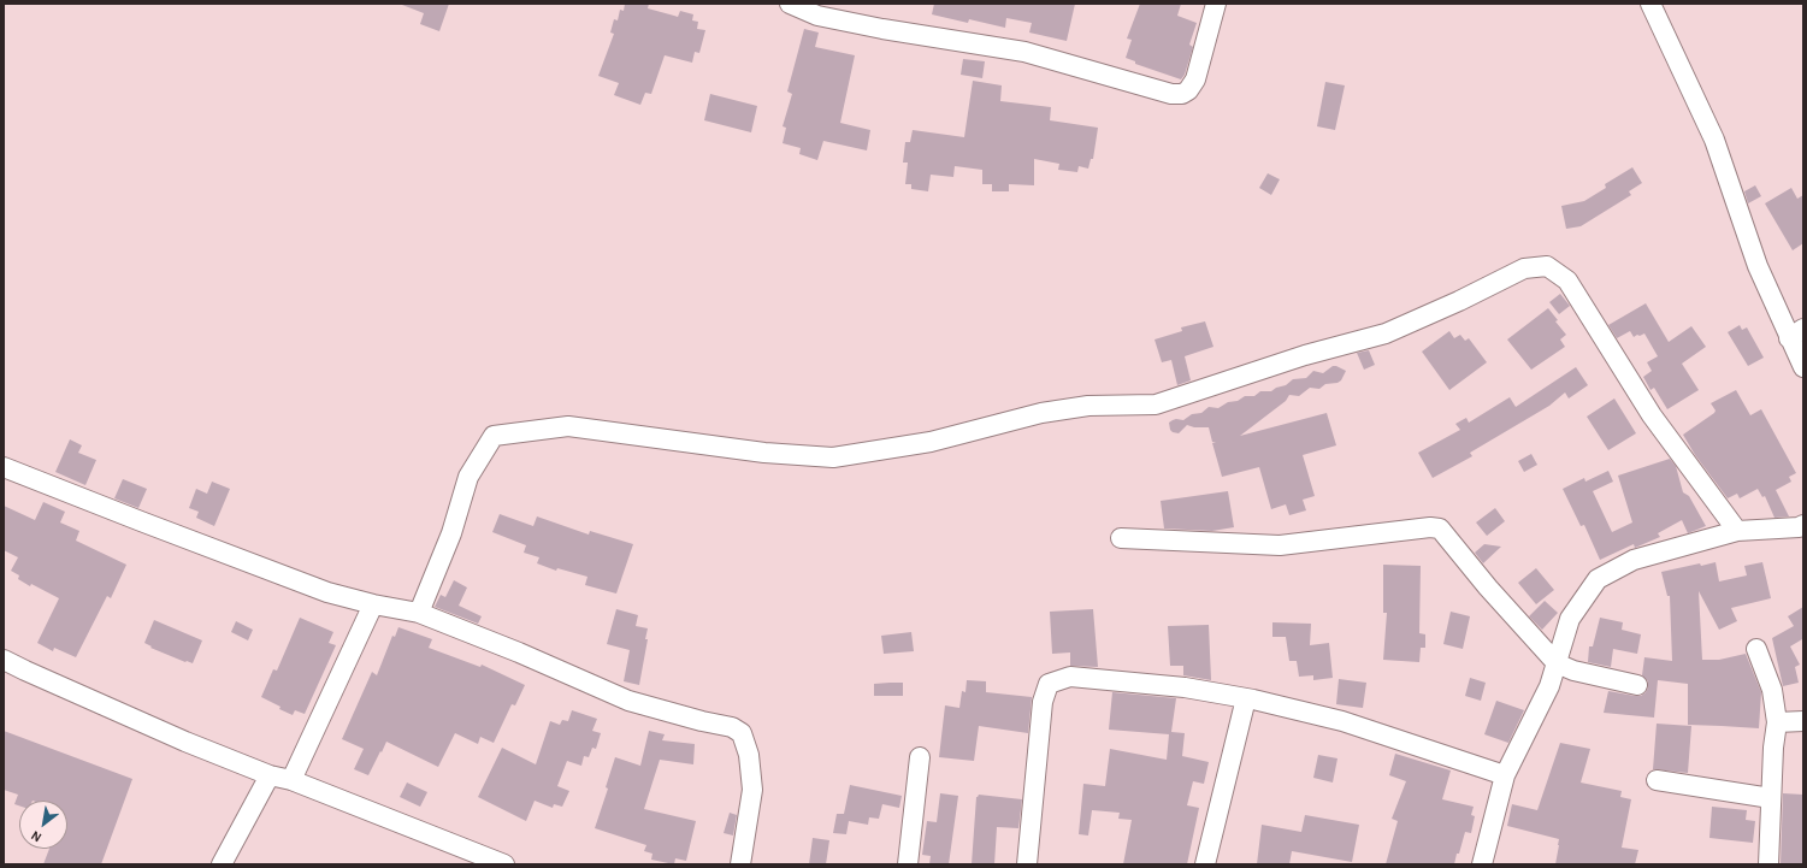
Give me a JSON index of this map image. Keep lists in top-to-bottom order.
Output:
{
  "north": "bottom left"
}
